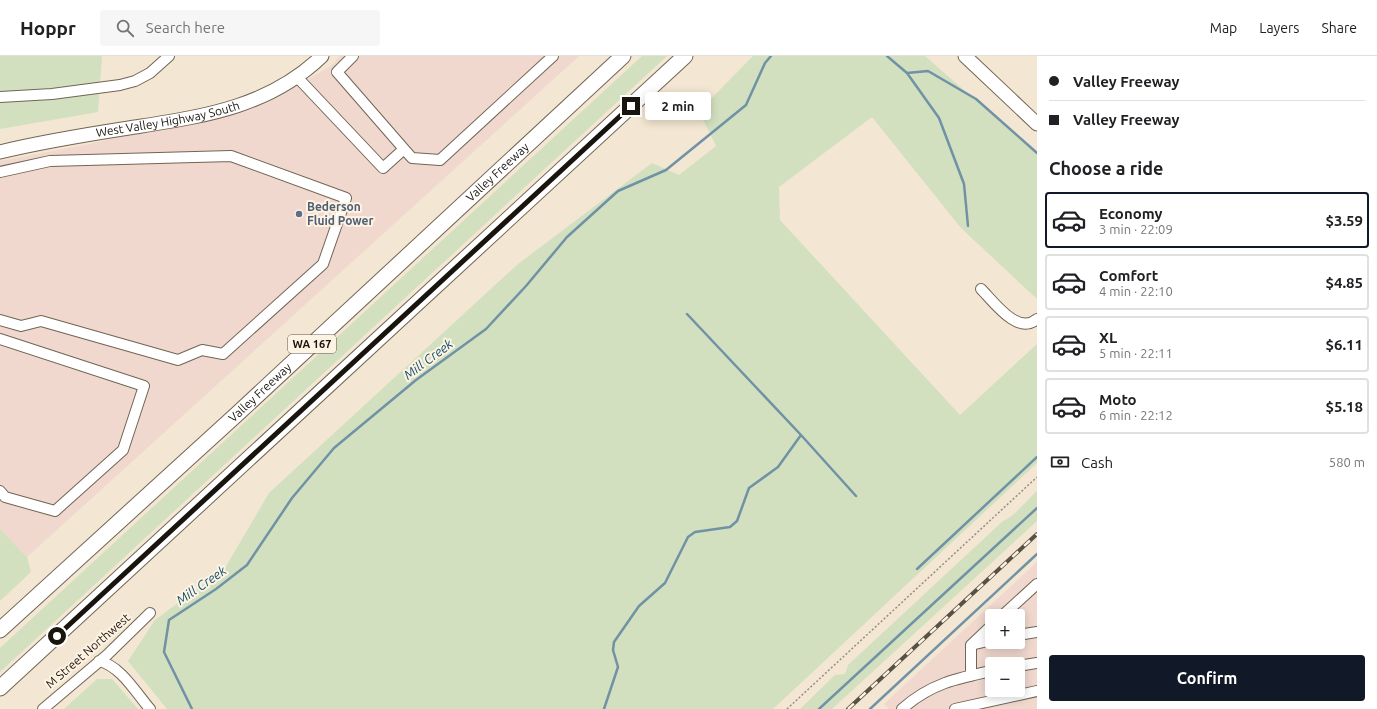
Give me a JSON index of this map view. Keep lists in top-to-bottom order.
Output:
{
  "streets": {
    "highway": ["Valley Freeway", "WA 167"],
    "main road": ["West Valley Highway South"],
    "street": ["M Street Northwest"]
  },
  "water": ["Mill Creek"],
  "places": ["Bederson Fluid Power"],
  "page": {
    "header": "Hoppr",
    "search": "Search here",
    "nav": ["Map", "Layers", "Share"],
    "banner": ["Valley Freeway", "Valley Freeway"],
    "bubble": "2 min",
    "heading": "Choose a ride",
    "list": [
      {
        "name": "Economy",
        "note": "3 min · 22:09",
        "value": "$3.59"
      },
      {
        "name": "Comfort",
        "note": "4 min · 22:10",
        "value": "$4.85"
      },
      {
        "name": "XL",
        "note": "5 min · 22:11",
        "value": "$6.11"
      },
      {
        "name": "Moto",
        "note": "6 min · 22:12",
        "value": "$5.18"
      }
    ],
    "pay": ["Cash", "580 m"],
    "map_buttons": ["+", "−"],
    "buttons": "Confirm"
  }
}
